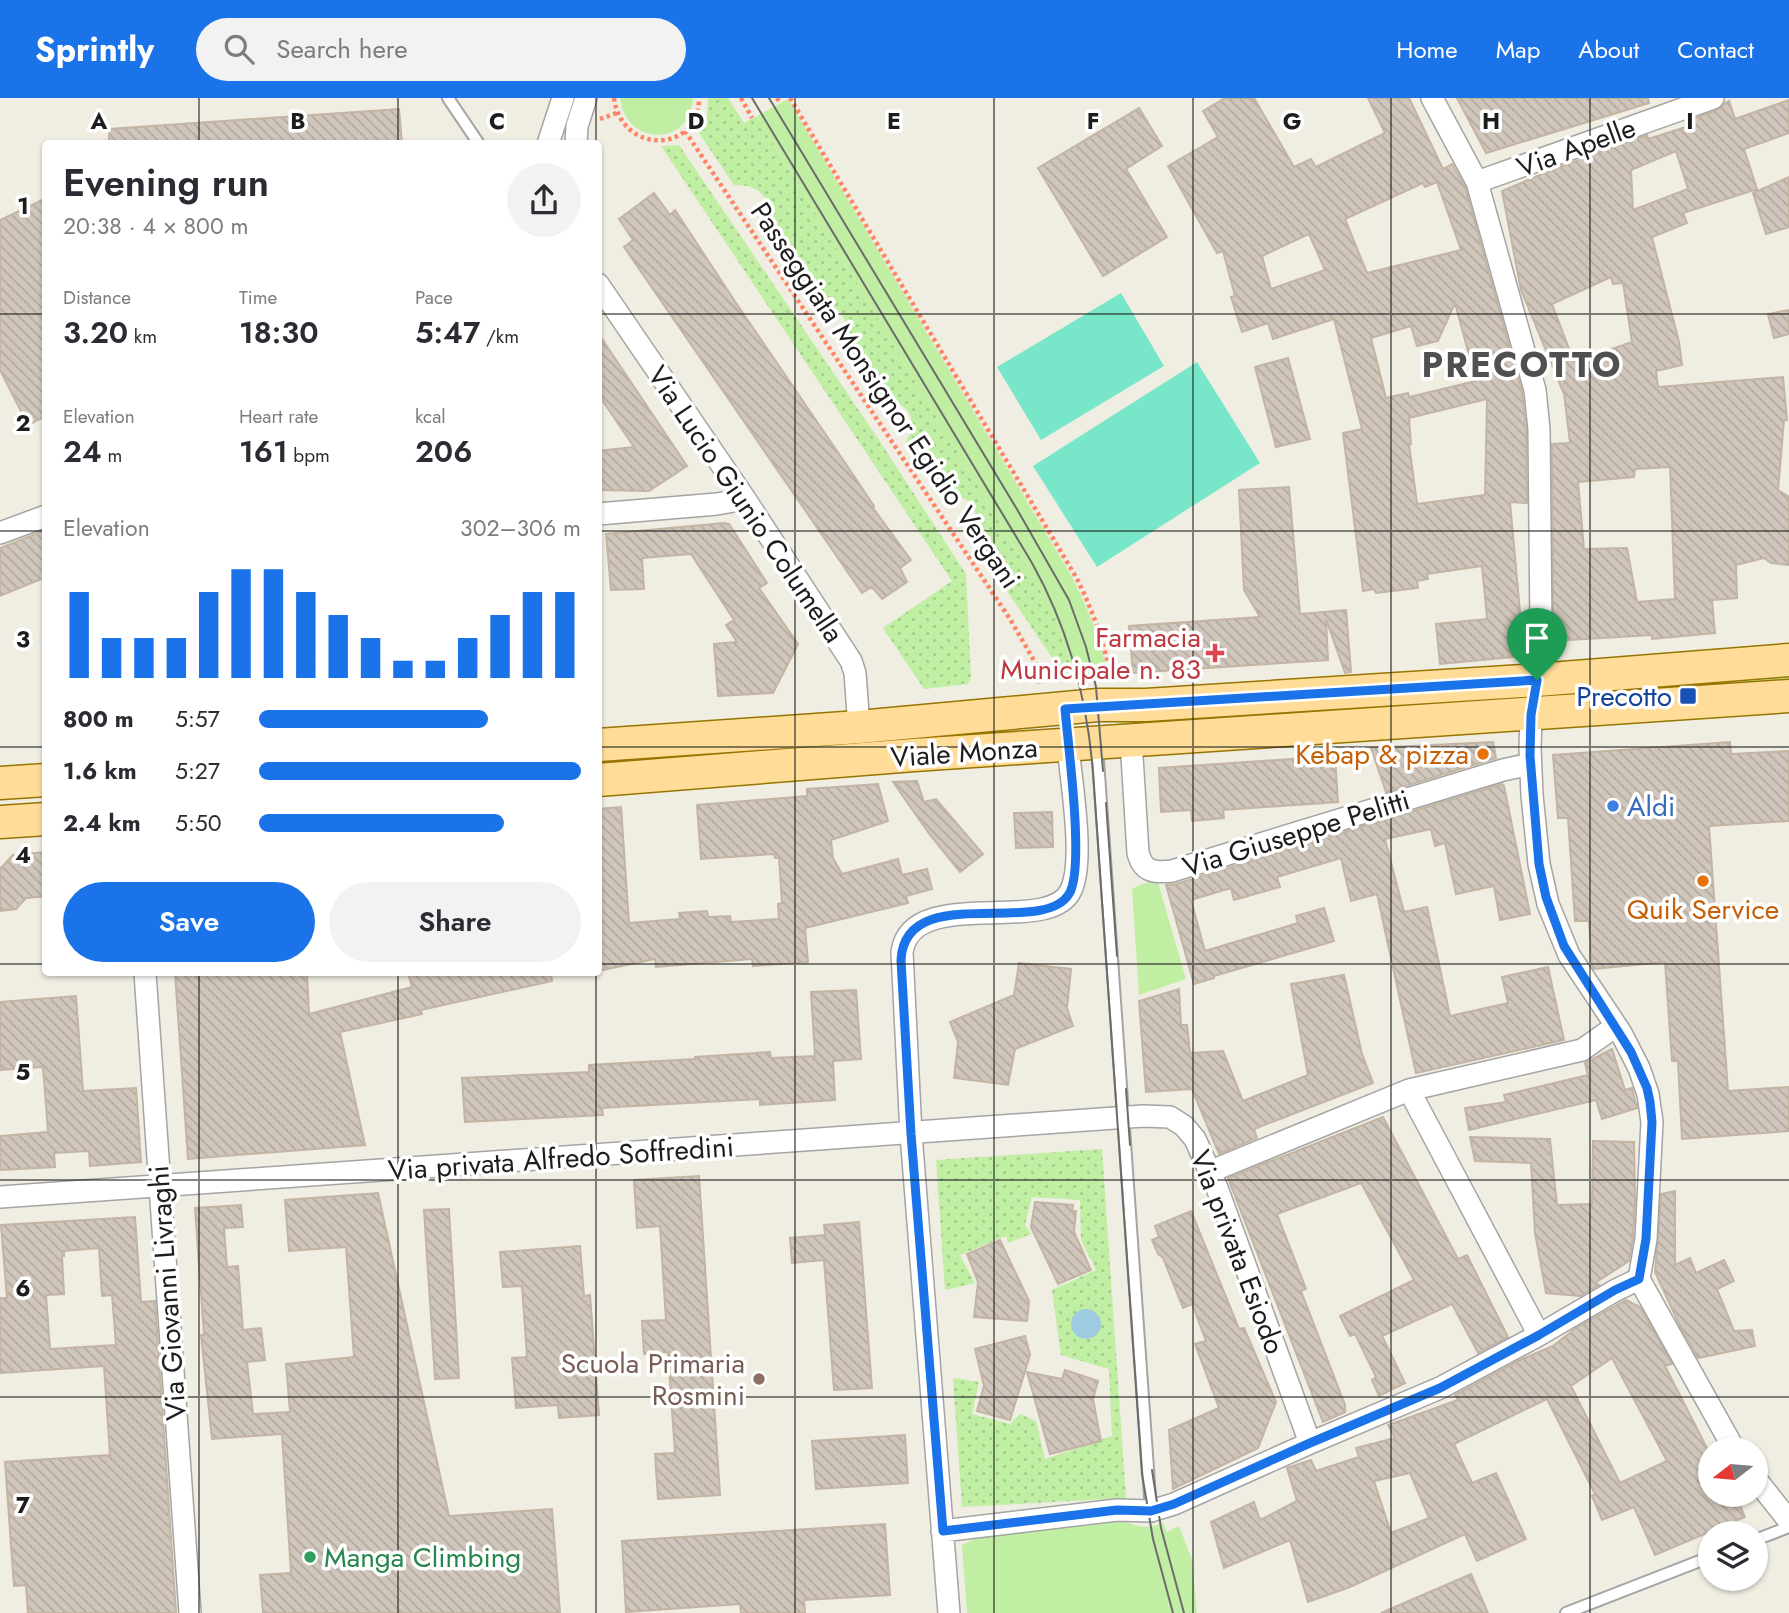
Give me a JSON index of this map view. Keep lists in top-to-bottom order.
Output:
{
  "streets": {
    "main road": ["Viale Monza"],
    "street": [
      "Via Apelle",
      "Via Lucio Giunio Columella",
      "Via Giuseppe Pelitti",
      "Via privata Alfredo Soffredini",
      "Via privata Esiodo",
      "Via Giovanni Livraghi"
    ],
    "path": ["Passeggiata Monsignor Egidio Vergani"]
  },
  "crossings": [
    ["Via Lucio Giunio Columella", "Viale Monza"],
    ["Viale Monza", "Via Giuseppe Pelitti"],
    ["Via privata Alfredo Soffredini", "Via privata Esiodo"],
    ["Via privata Alfredo Soffredini", "Via Giovanni Livraghi"]
  ],
  "districts": ["PRECOTTO"],
  "places": {
    "health": ["Farmacia Municipale n. 83"],
    "transit": ["Precotto"],
    "other": [
      "Kebap & pizza",
      "Aldi",
      "Quik Service",
      "Scuola Primaria Rosmini",
      "Manga Climbing"
    ]
  },
  "north": "left",
  "page": {
    "header": "Sprintly",
    "search": "Search here",
    "nav": [
      "Home",
      "Map",
      "About",
      "Contact"
    ],
    "heading": ["Evening run", "20:38 · 4 × 800 m"],
    "stats": [
      ["Distance", "3.20 km"],
      ["Time", "18:30"],
      ["Pace", "5:47 /km"],
      ["Elevation", "24 m"],
      ["Heart rate", "161 bpm"],
      ["kcal", "206"]
    ],
    "chart": ["Elevation", "302–306 m"],
    "list": [
      {
        "name": "800 m",
        "note": "5:57"
      },
      {
        "name": "1.6 km",
        "note": "5:27"
      },
      {
        "name": "2.4 km",
        "note": "5:50"
      }
    ],
    "buttons": ["Save", "Share"]
  },
  "grid": {
    "columns": [
      "A",
      "B",
      "C",
      "D",
      "E",
      "F",
      "G",
      "H",
      "I"
    ],
    "rows": [
      "1",
      "2",
      "3",
      "4",
      "5",
      "6",
      "7"
    ]
  }
}
